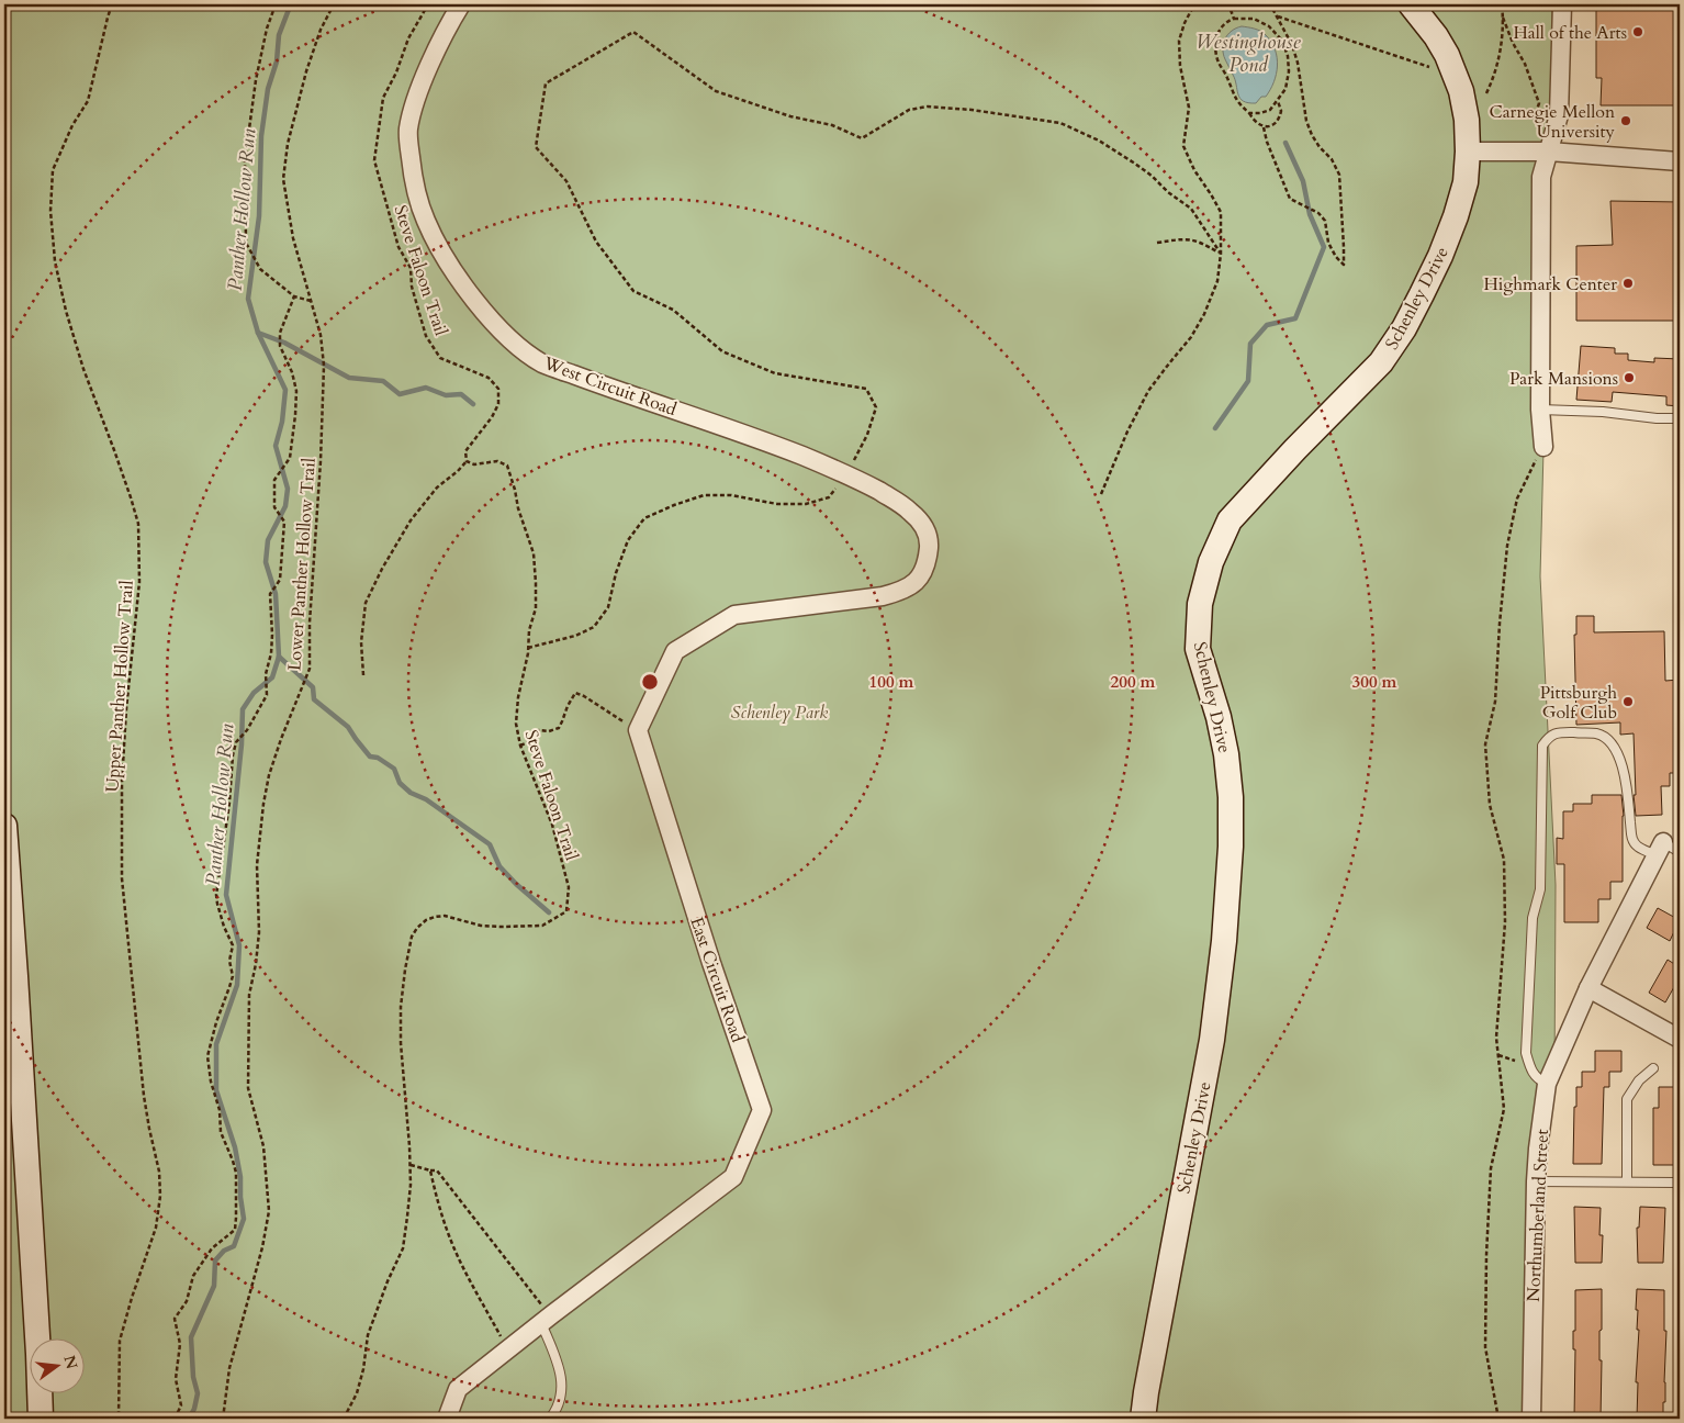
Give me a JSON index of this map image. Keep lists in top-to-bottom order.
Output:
{
  "streets": {
    "street": [
      "Schenley Drive",
      "West Circuit Road",
      "East Circuit Road",
      "Northumberland Street"
    ],
    "path": ["Steve Faloon Trail", "Lower Panther Hollow Trail", "Upper Panther Hollow Trail"]
  },
  "crossings": [
    ["West Circuit Road", "East Circuit Road"]
  ],
  "water": ["Westinghouse Pond", "Panther Hollow Run"],
  "parks": ["Schenley Park"],
  "places": [
    "Hall of the Arts",
    "Carnegie Mellon University",
    "Highmark Center",
    "Park Mansions",
    "Pittsburgh Golf Club"
  ],
  "north": "right",
  "rings": ["100 m", "200 m", "300 m"]
}
